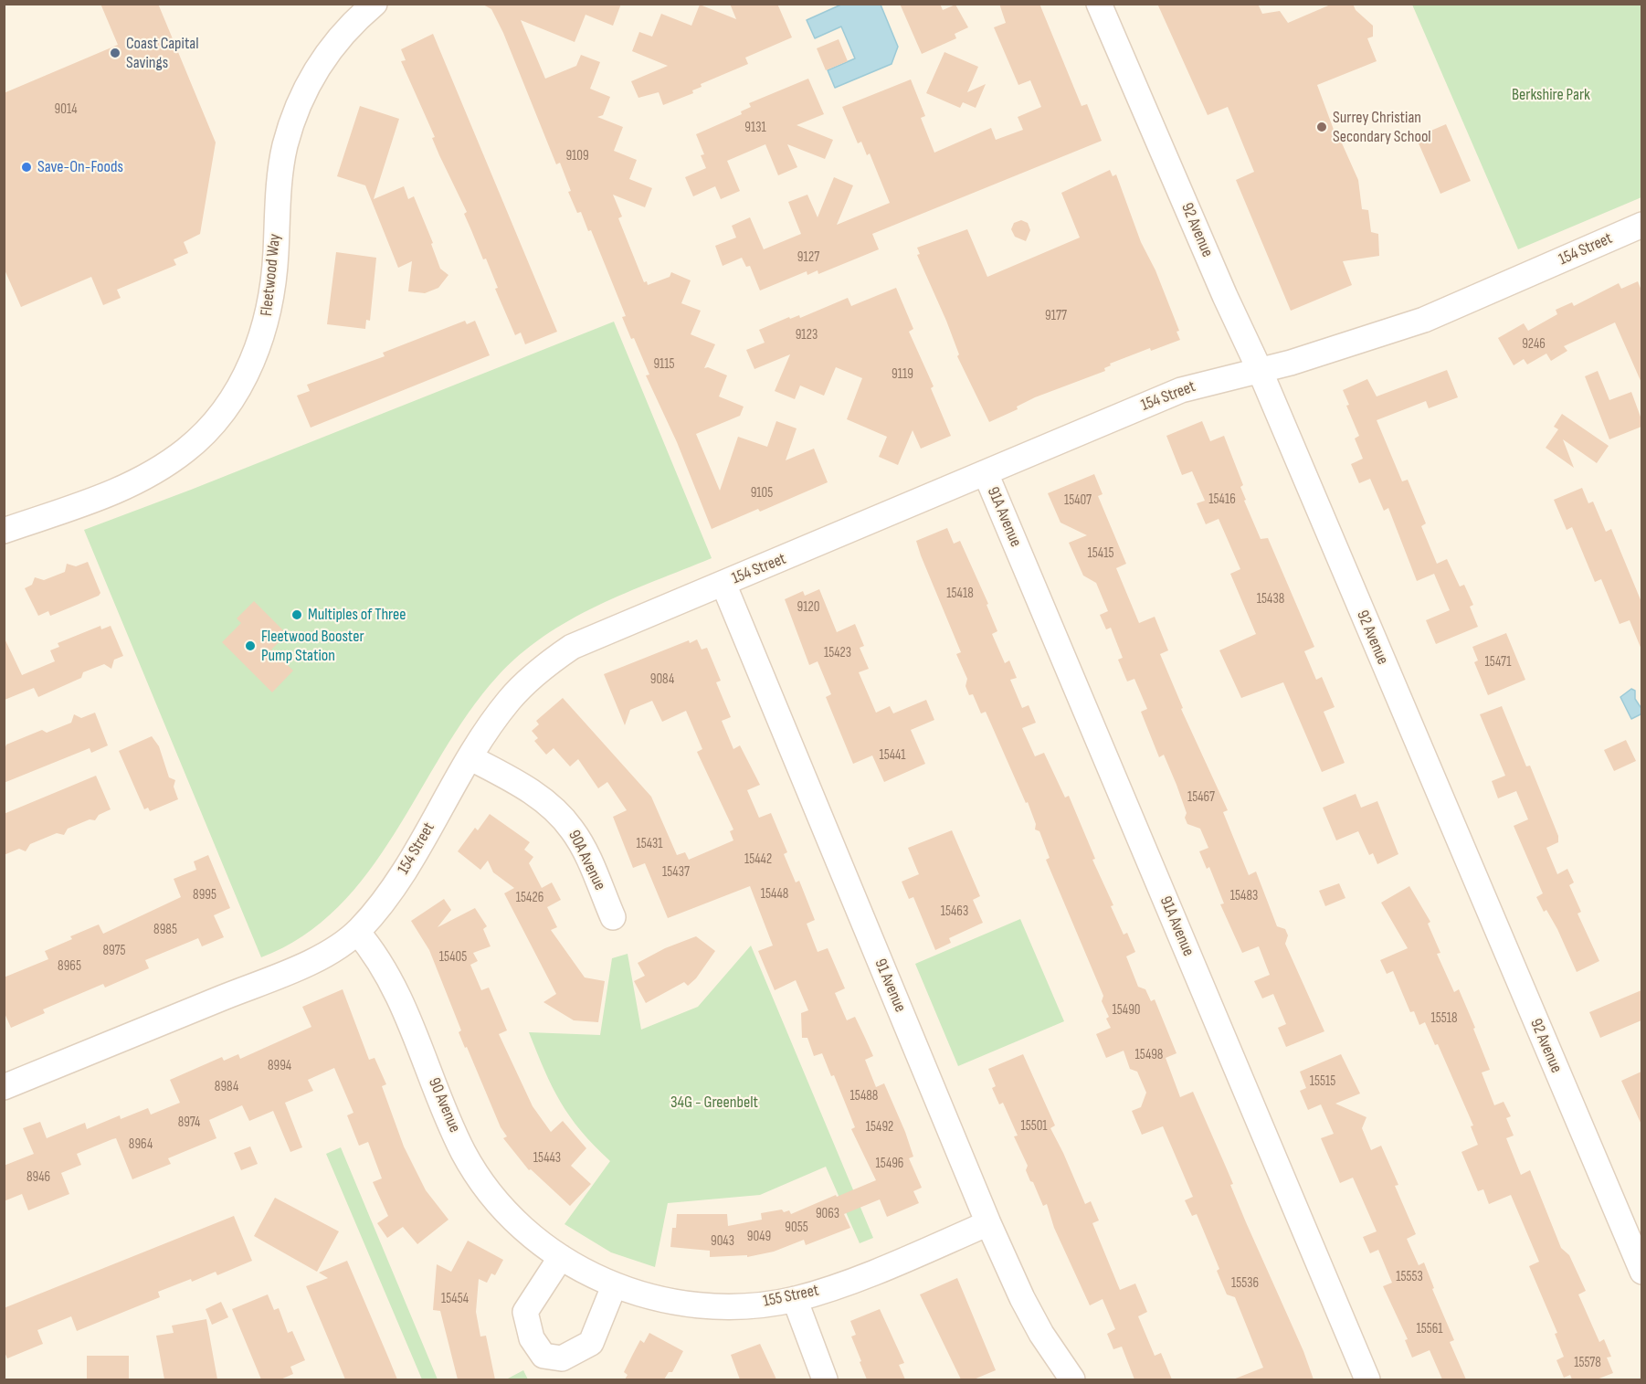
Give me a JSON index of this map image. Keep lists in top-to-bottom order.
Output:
{
  "streets": {
    "street": [
      "92 Avenue",
      "154 Street",
      "Fleetwood Way",
      "91A Avenue",
      "90A Avenue",
      "91 Avenue",
      "90 Avenue",
      "155 Street"
    ]
  },
  "crossings": [
    ["92 Avenue", "154 Street"],
    ["154 Street", "91A Avenue"],
    ["154 Street", "90A Avenue"],
    ["154 Street", "91 Avenue"],
    ["154 Street", "90 Avenue"],
    ["91 Avenue", "155 Street"],
    ["90 Avenue", "155 Street"]
  ],
  "parks": ["Berkshire Park", "34G - Greenbelt"],
  "places": [
    "Coast Capital Savings",
    "Surrey Christian Secondary School",
    "Save-On-Foods",
    "Multiples of Three",
    "Fleetwood Booster Pump Station"
  ],
  "house_numbers": [
    "9014",
    "9131",
    "9109",
    "9127",
    "9177",
    "9123",
    "9246",
    "9115",
    "9119",
    "9105",
    "15416",
    "15407",
    "15415",
    "15418",
    "15438",
    "9120",
    "15423",
    "15471",
    "9084",
    "15441",
    "15467",
    "15431",
    "15442",
    "15437",
    "15448",
    "8995",
    "15483",
    "15426",
    "15463",
    "8985",
    "8975",
    "15405",
    "8965",
    "15490",
    "15518",
    "15498",
    "8994",
    "15515",
    "8984",
    "15488",
    "8974",
    "15501",
    "15492",
    "8964",
    "15443",
    "15496",
    "8946",
    "9063",
    "9055",
    "9049",
    "9043",
    "15553",
    "15536",
    "15454",
    "15561",
    "15578"
  ]
}
